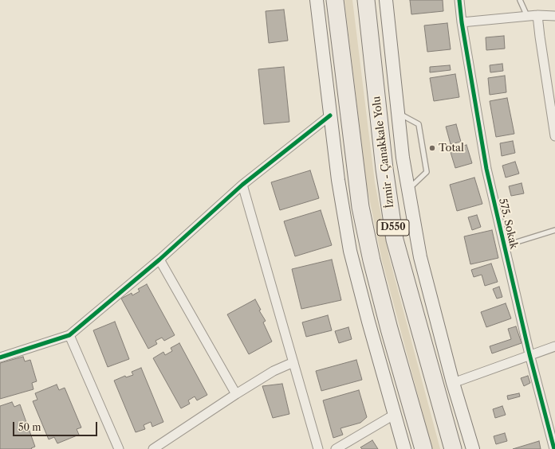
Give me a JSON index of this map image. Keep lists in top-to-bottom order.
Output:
{
  "streets": {
    "highway": ["İzmir - Çanakkale Yolu", "D550"],
    "street": ["575. Sokak"]
  },
  "places": ["Total"],
  "scale_bar": "50 m"
}
